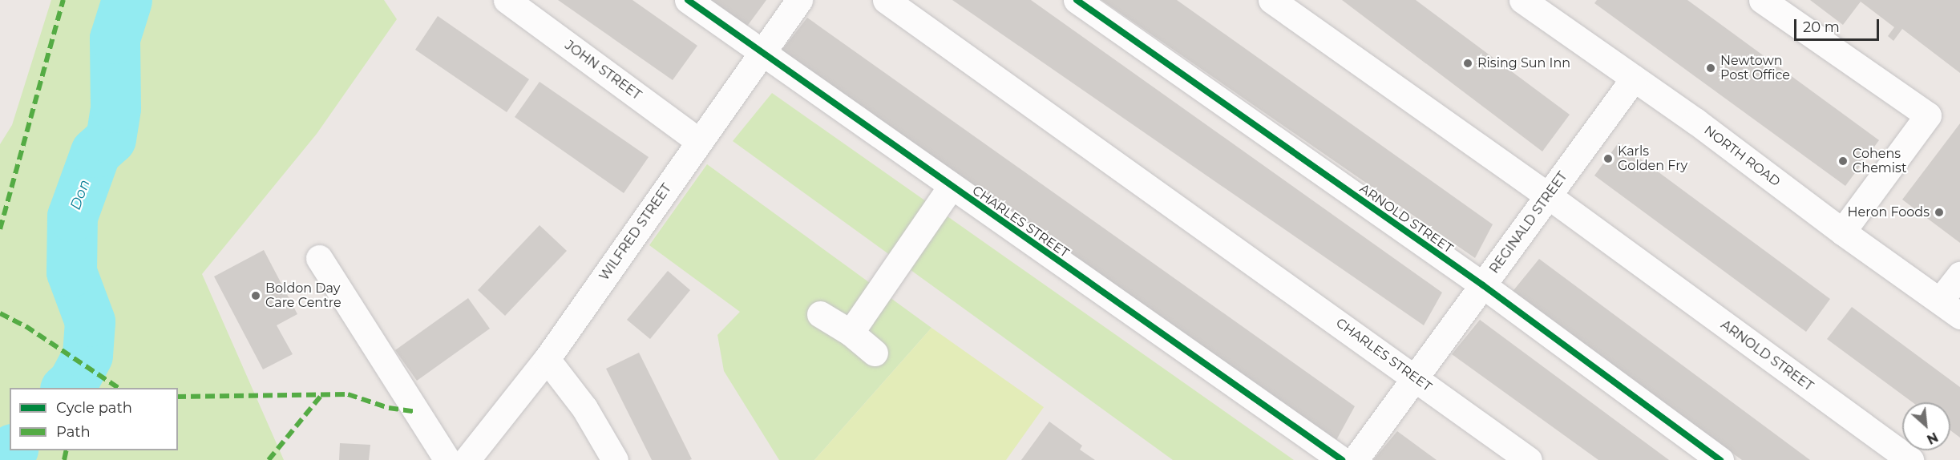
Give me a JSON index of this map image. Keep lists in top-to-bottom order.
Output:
{
  "streets": {
    "street": [
      "JOHN STREET",
      "NORTH ROAD",
      "ARNOLD STREET",
      "CHARLES STREET",
      "REGINALD STREET",
      "WILFRED STREET"
    ]
  },
  "crossings": [
    ["JOHN STREET", "WILFRED STREET"],
    ["NORTH ROAD", "REGINALD STREET"],
    ["ARNOLD STREET", "REGINALD STREET"],
    ["CHARLES STREET", "REGINALD STREET"],
    ["CHARLES STREET", "WILFRED STREET"]
  ],
  "water": ["Don"],
  "places": [
    "Rising Sun Inn",
    "Newtown Post Office",
    "Karls Golden Fry",
    "Cohens Chemist",
    "Heron Foods",
    "Boldon Day Care Centre"
  ],
  "legend": ["Cycle path", "Path"],
  "scale_bar": "20 m",
  "north": "bottom right"
}
